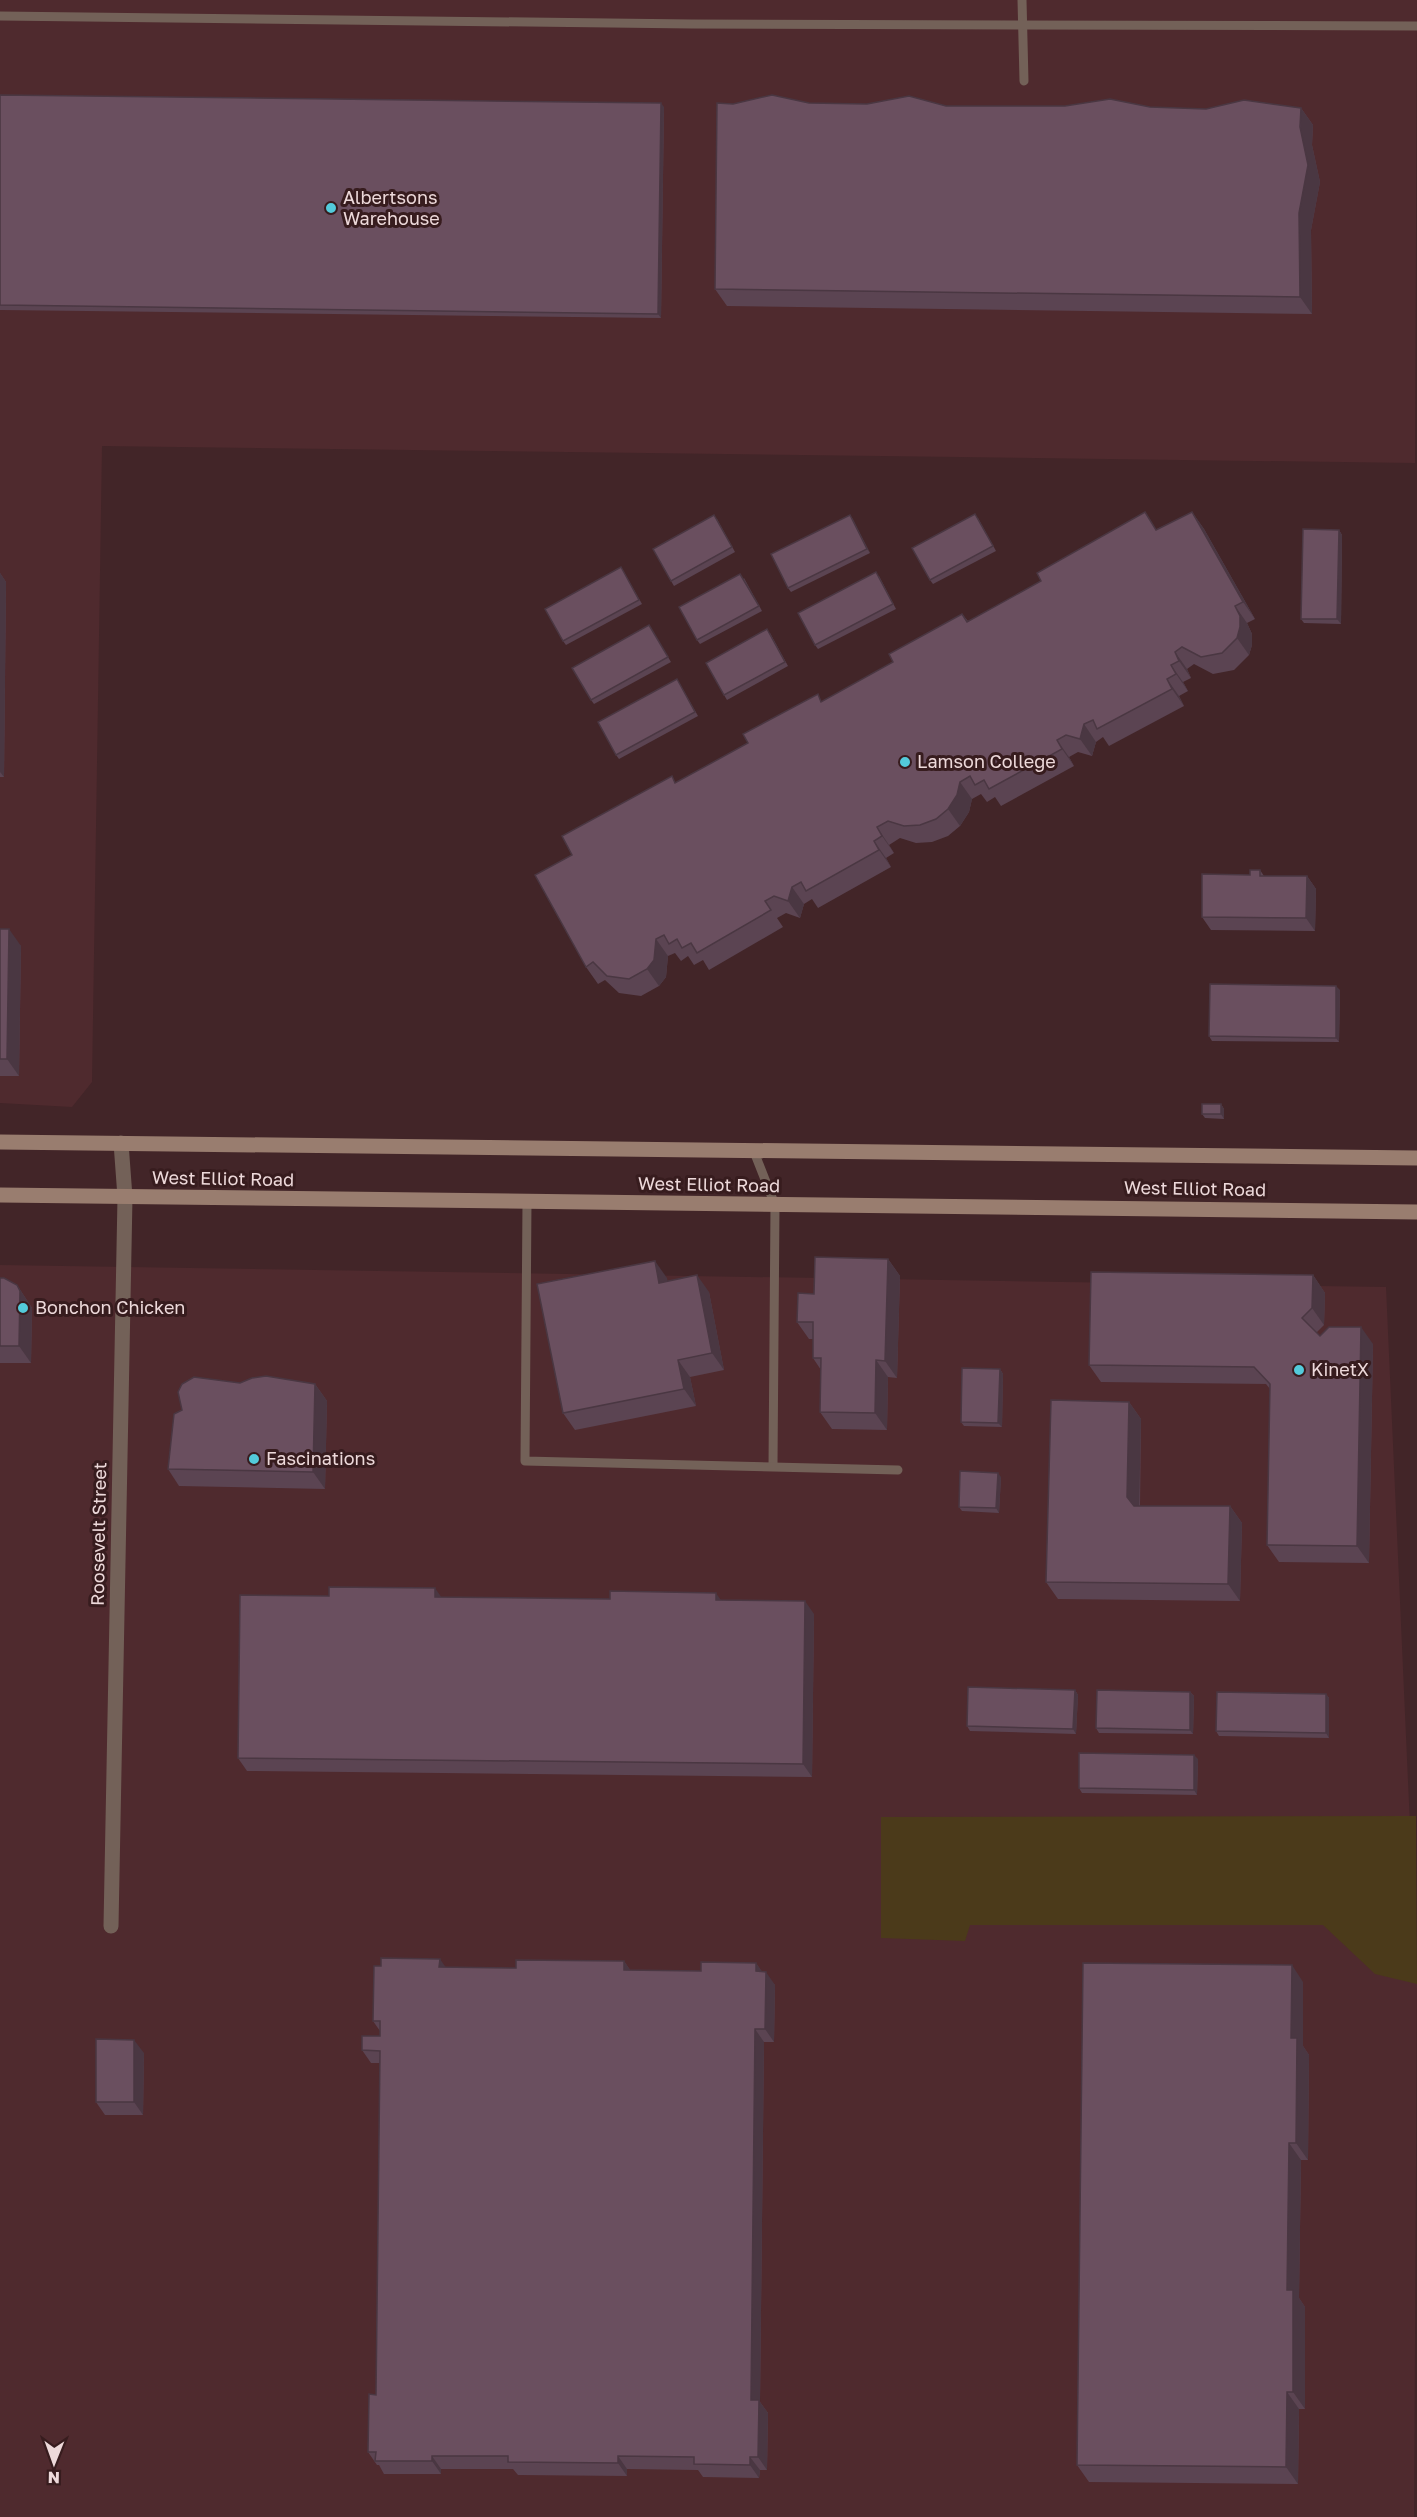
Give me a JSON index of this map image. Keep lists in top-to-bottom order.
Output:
{
  "streets": {
    "main road": ["West Elliot Road"],
    "street": ["Roosevelt Street"]
  },
  "crossings": [
    ["West Elliot Road", "Roosevelt Street"]
  ],
  "places": [
    "Albertsons Warehouse",
    "Lamson College",
    "Bonchon Chicken",
    "KinetX",
    "Fascinations"
  ],
  "north": "bottom"
}
